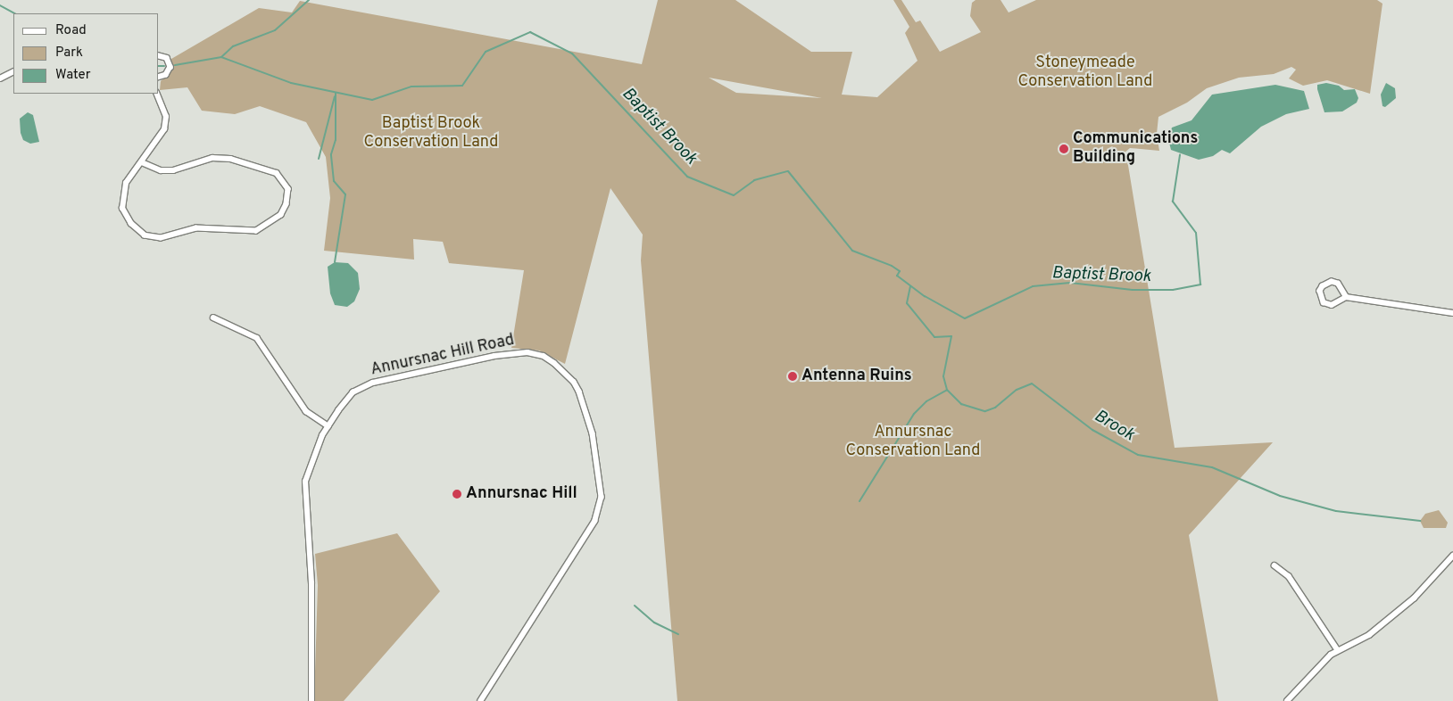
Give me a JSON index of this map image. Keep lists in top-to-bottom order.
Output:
{
  "streets": {
    "street": ["Annursnac Hill Road"]
  },
  "water": ["Baptist Brook", "Brook"],
  "parks": ["Stoneymeade Conservation Land", "Baptist Brook Conservation Land", "Annursnac Conservation Land"],
  "places": ["Communications Building", "Antenna Ruins", "Annursnac Hill"],
  "legend": ["Road", "Park", "Water"]
}
